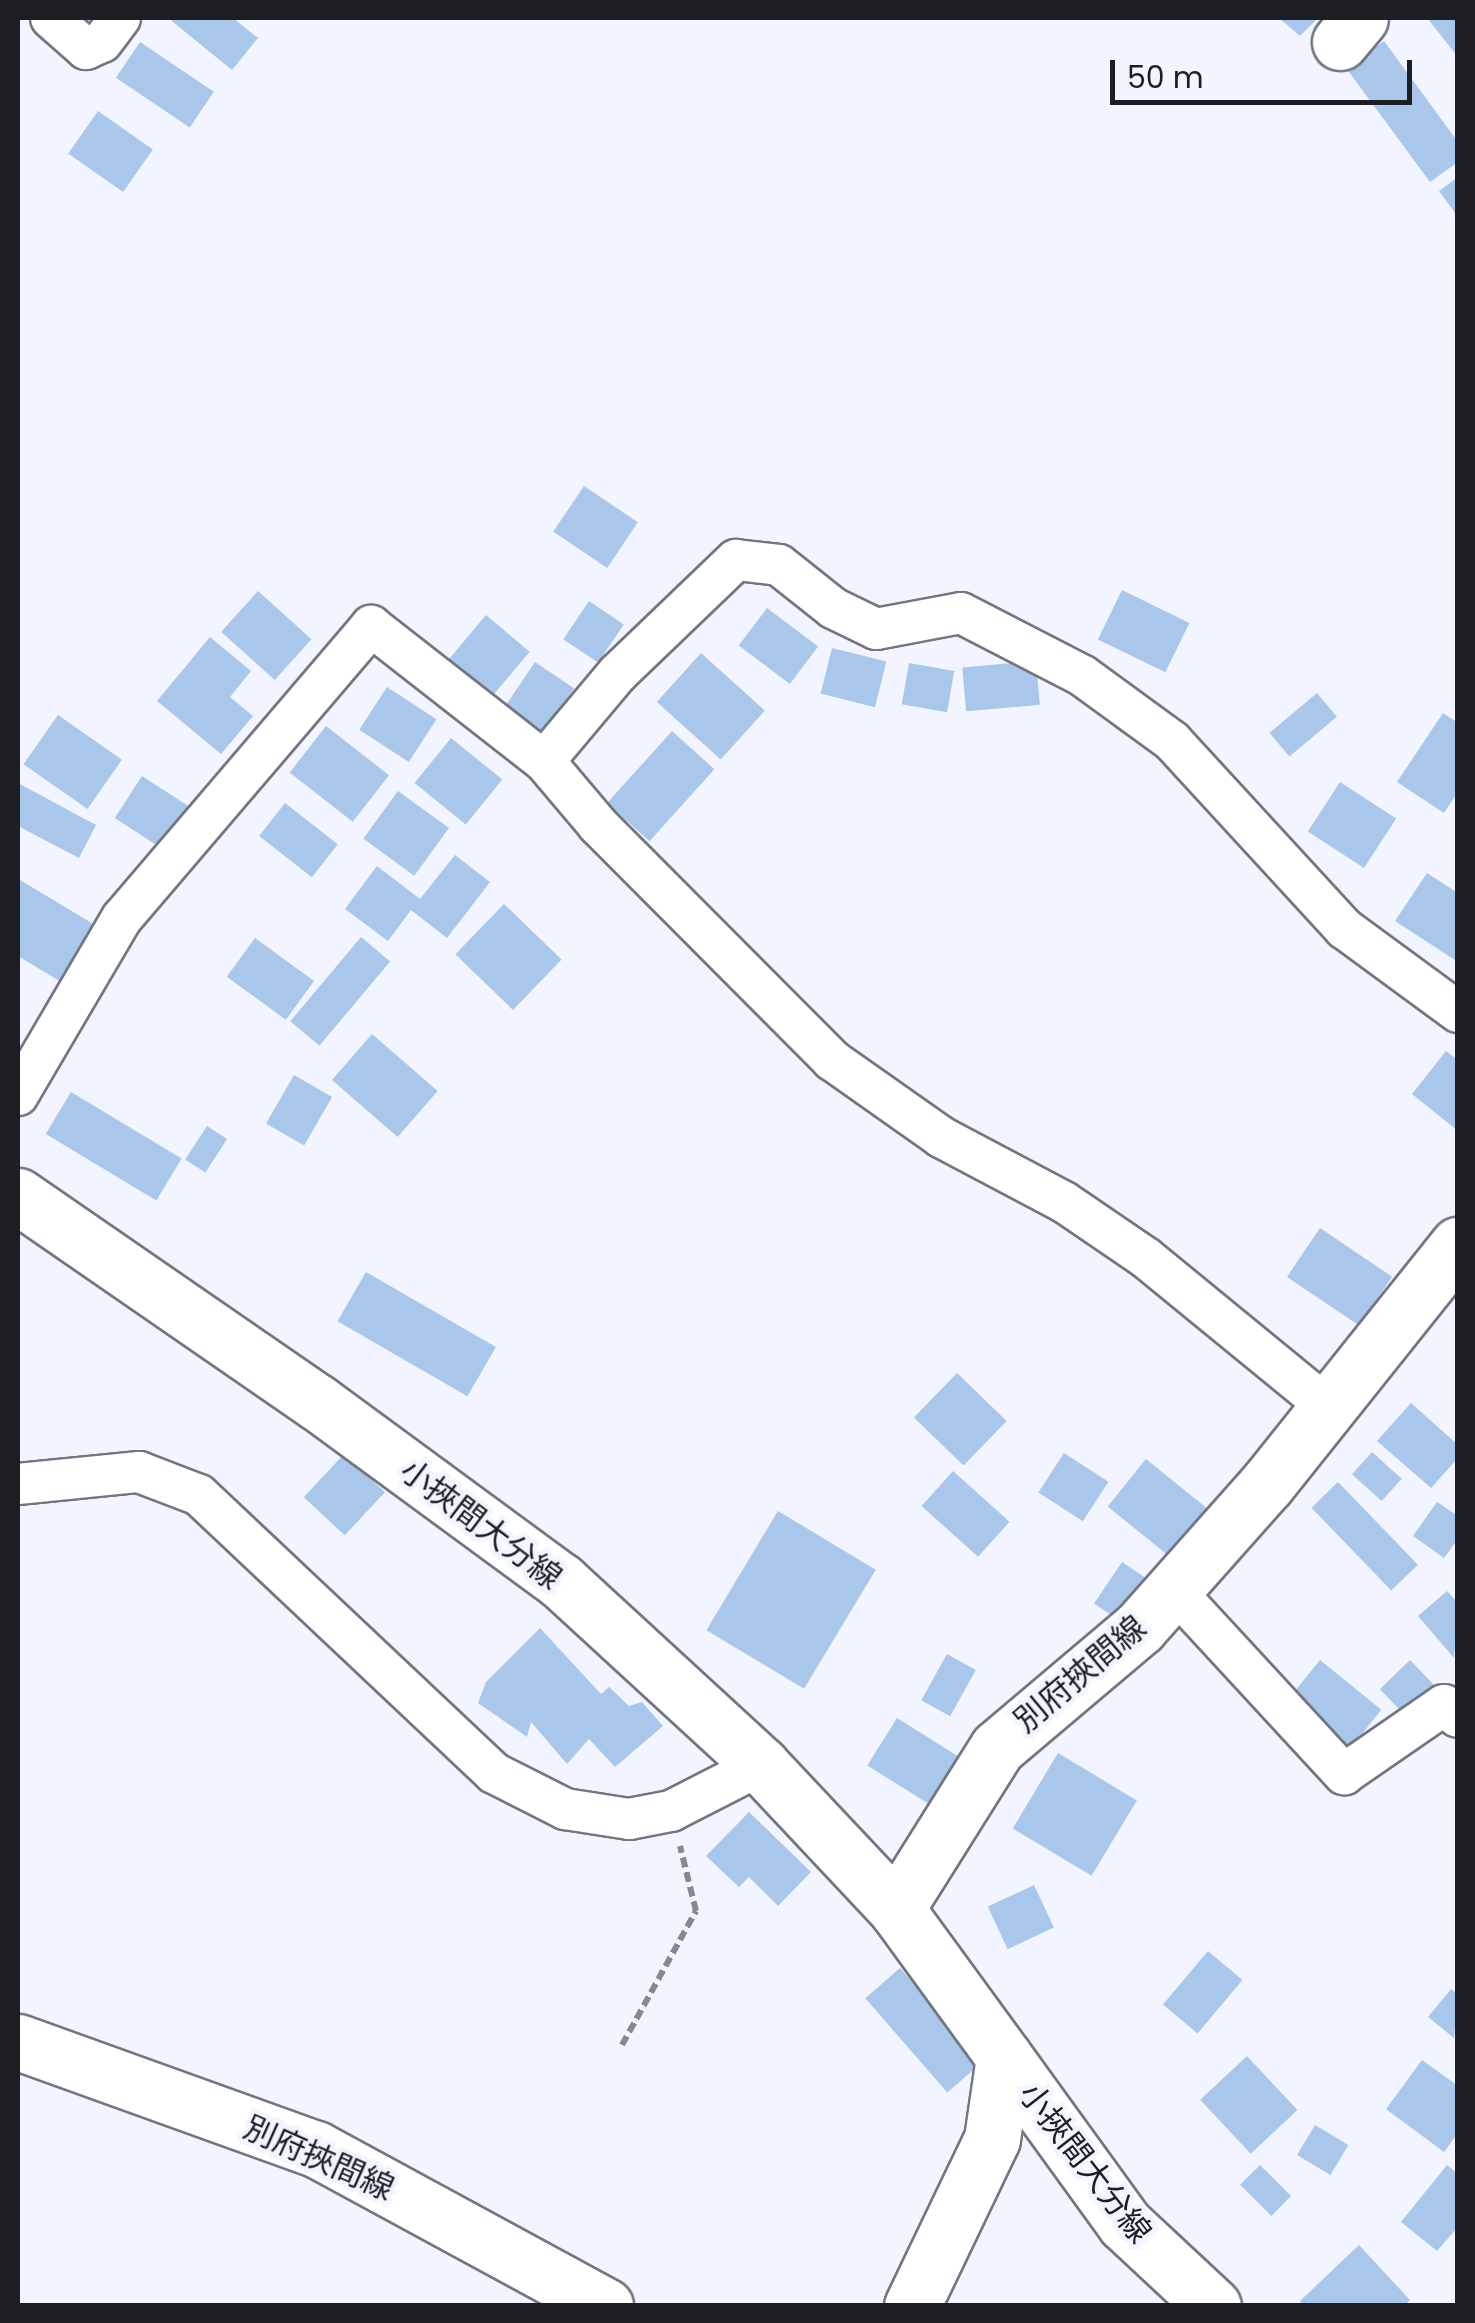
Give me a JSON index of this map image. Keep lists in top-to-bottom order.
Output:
{
  "streets": {
    "main road": ["小挾間大分線", "別府挾間線"]
  },
  "crossings": [
    ["小挾間大分線", "別府挾間線"]
  ],
  "scale_bar": "50 m"
}
